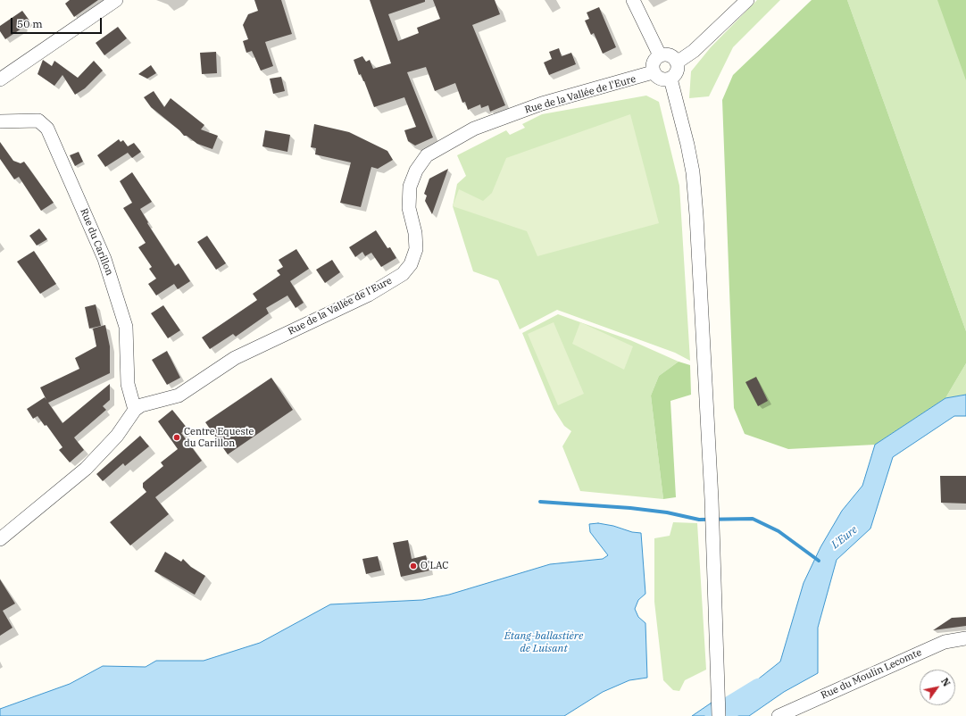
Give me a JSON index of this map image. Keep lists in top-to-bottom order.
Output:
{
  "streets": {
    "street": ["Rue de la Vallée de l'Eure", "Rue du Carillon", "Rue du Moulin Lecomte"]
  },
  "crossings": [
    ["Rue de la Vallée de l'Eure", "Rue du Carillon"]
  ],
  "water": ["L'Eure", "Étang-ballastière de Luisant"],
  "places": ["Centre Equeste du Carillon", "O'LAC"],
  "scale_bar": "50 m",
  "north": "top right"
}
